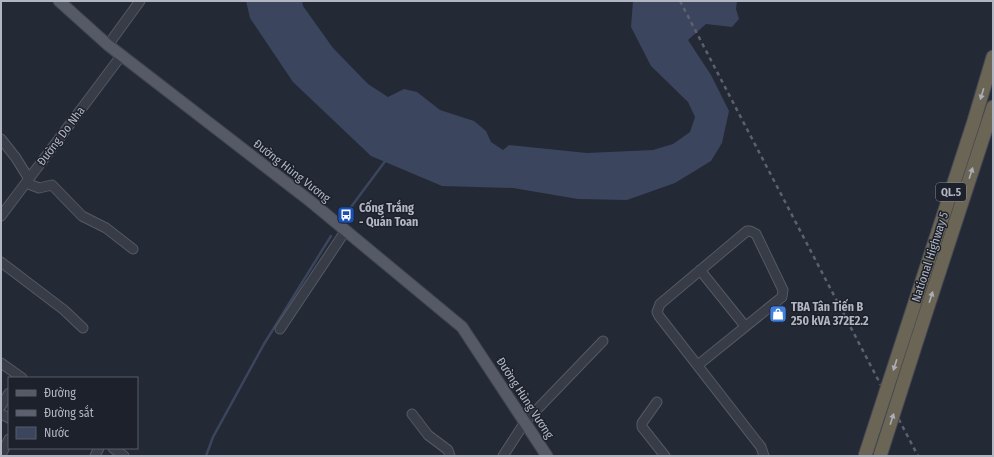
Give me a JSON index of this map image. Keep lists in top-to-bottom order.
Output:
{
  "streets": {
    "highway": ["QL.5", "National Highway 5"],
    "main road": ["Đường Hùng Vương"],
    "street": ["Đường Do Nha"]
  },
  "crossings": [
    ["Đường Do Nha", "Đường Hùng Vương"]
  ],
  "places": {
    "bus stop": ["Cống Trắng - Quán Toan"],
    "shop": ["TBA Tân Tiến B 250 kVA 372E2.2"]
  },
  "legend": ["Đường", "Đường sắt", "Nước"]
}
